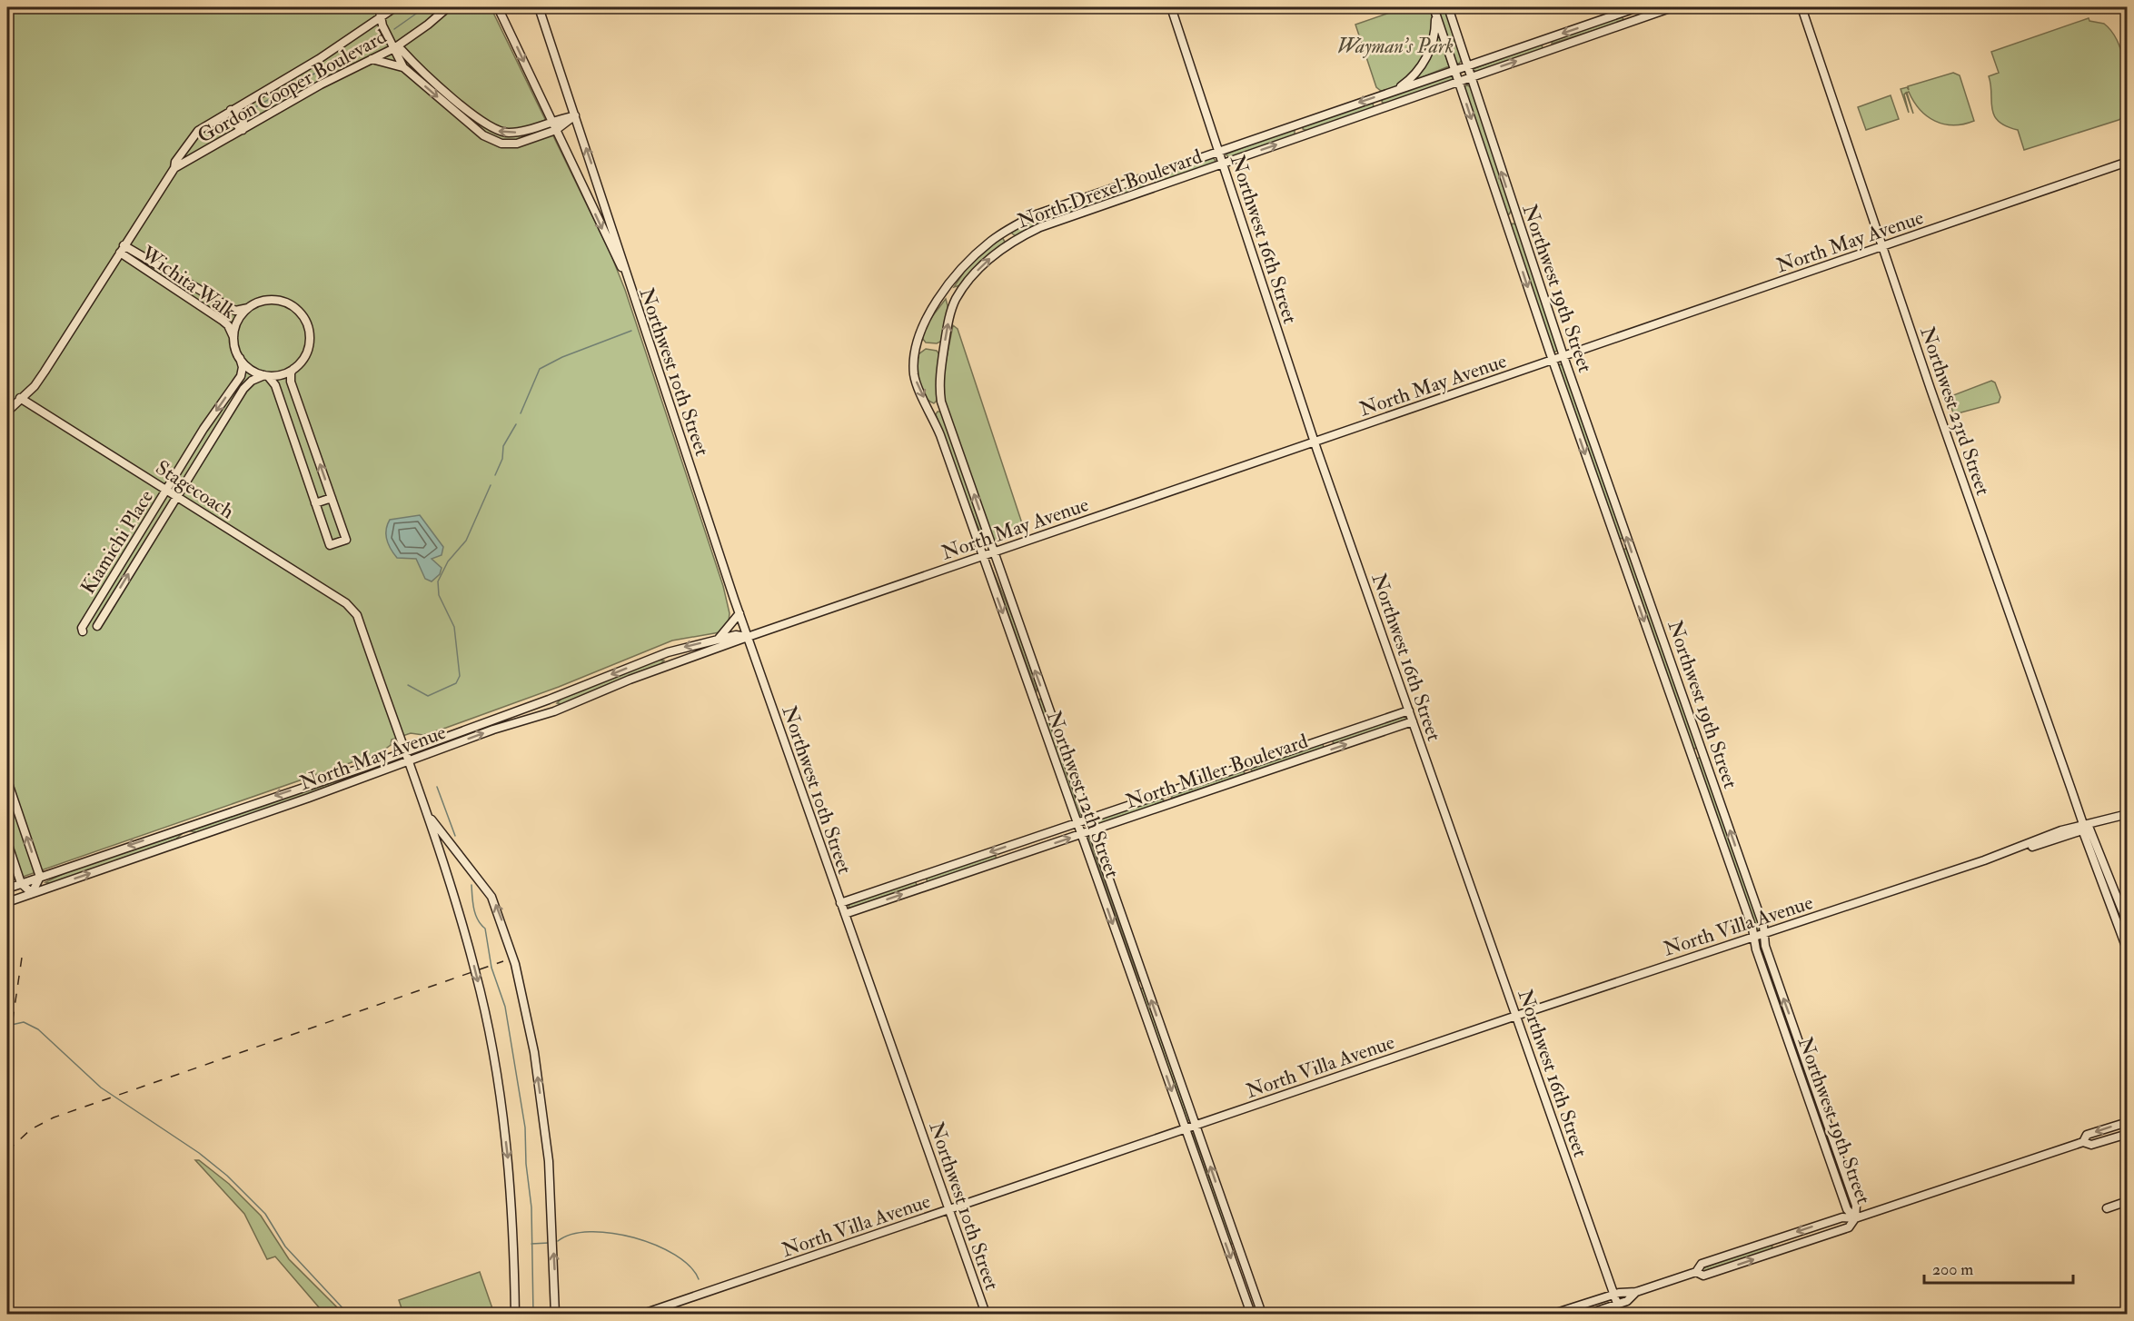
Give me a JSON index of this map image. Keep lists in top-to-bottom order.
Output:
{
  "streets": {
    "street": [
      "Gordon Cooper Boulevard",
      "North Drexel Boulevard",
      "Northwest 16th Street",
      "North May Avenue",
      "Wichita Walk",
      "Northwest 19th Street",
      "Northwest 10th Street",
      "Northwest 23rd Street",
      "Stagecoach",
      "Kiamichi Place",
      "North Miller Boulevard",
      "Northwest 12th Street",
      "North Villa Avenue"
    ]
  },
  "crossings": [
    ["Gordon Cooper Boulevard", "Wichita Walk"],
    ["Gordon Cooper Boulevard", "Stagecoach"],
    ["North Drexel Boulevard", "Northwest 16th Street"],
    ["North Drexel Boulevard", "Northwest 19th Street"],
    ["North Drexel Boulevard", "Northwest 12th Street"],
    ["Northwest 16th Street", "North May Avenue"],
    ["Northwest 16th Street", "North Miller Boulevard"],
    ["Northwest 16th Street", "Northwest 12th Street"],
    ["Northwest 16th Street", "North Villa Avenue"],
    ["North May Avenue", "Northwest 19th Street"],
    ["North May Avenue", "Northwest 10th Street"],
    ["North May Avenue", "Northwest 23rd Street"],
    ["North May Avenue", "Stagecoach"],
    ["North May Avenue", "Northwest 12th Street"],
    ["Wichita Walk", "Kiamichi Place"],
    ["Northwest 19th Street", "Northwest 12th Street"],
    ["Northwest 19th Street", "North Villa Avenue"],
    ["Northwest 10th Street", "North Miller Boulevard"],
    ["Northwest 10th Street", "North Villa Avenue"],
    ["Northwest 23rd Street", "North Villa Avenue"],
    ["Stagecoach", "Kiamichi Place"],
    ["North Miller Boulevard", "Northwest 12th Street"],
    ["Northwest 12th Street", "North Villa Avenue"]
  ],
  "one_way": ["North Drexel Boulevard"],
  "parks": ["Wayman's Park"],
  "scale_bar": "200 m"
}
